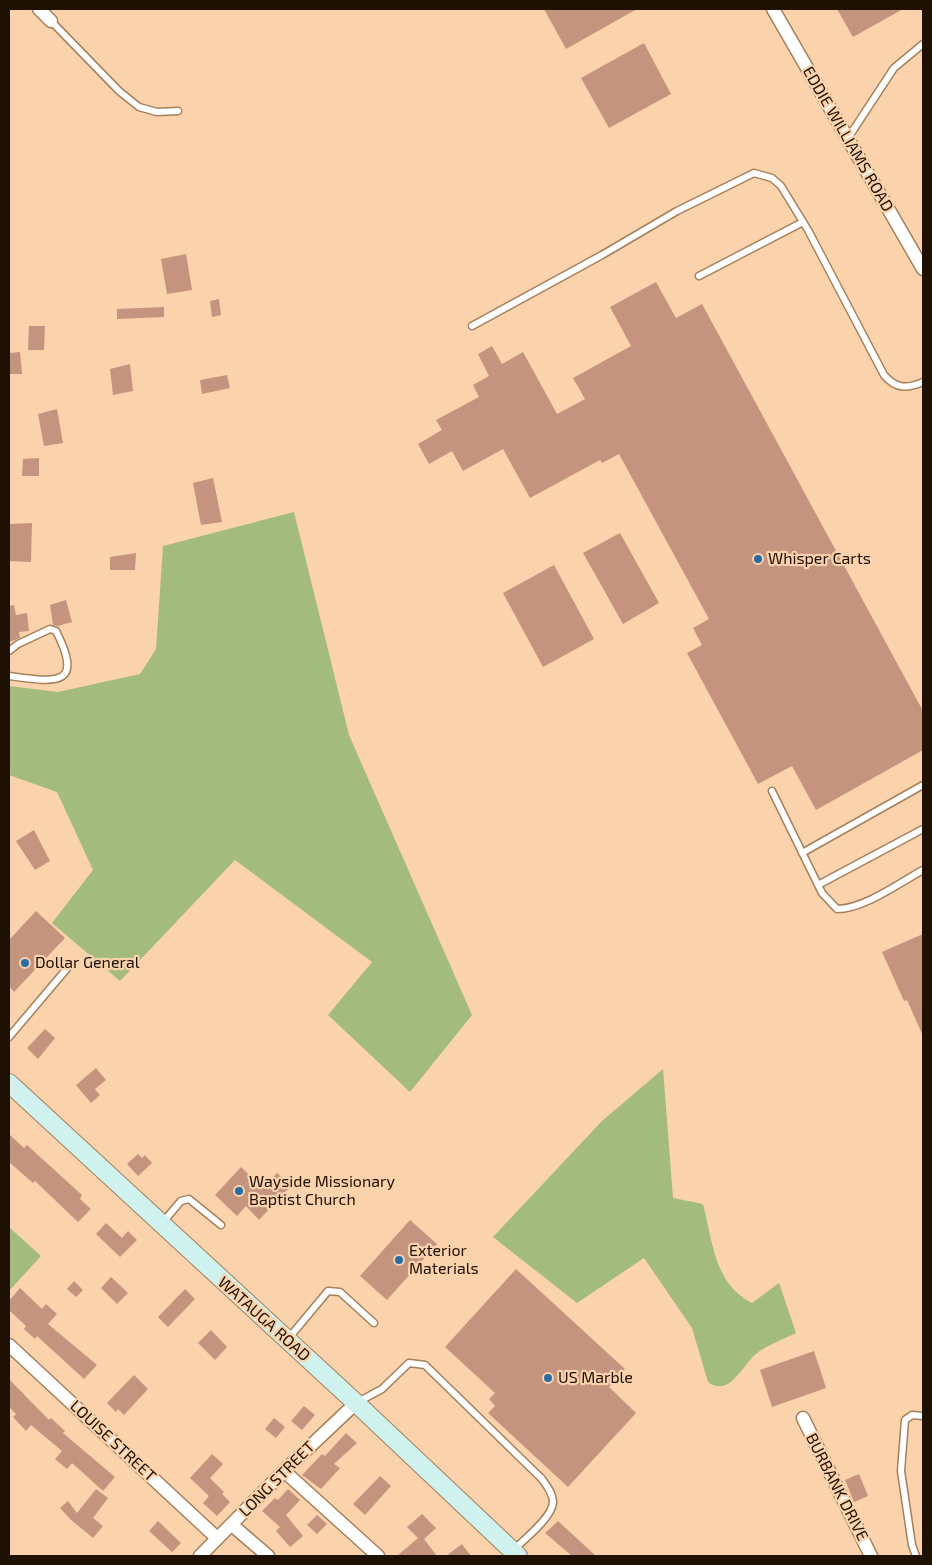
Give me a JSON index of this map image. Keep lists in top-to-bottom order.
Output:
{
  "streets": {
    "main road": ["WATAUGA ROAD"],
    "street": [
      "EDDIE WILLIAMS ROAD",
      "LOUISE STREET",
      "LONG STREET",
      "BURBANK DRIVE"
    ]
  },
  "crossings": [
    ["WATAUGA ROAD", "LONG STREET"],
    ["LOUISE STREET", "LONG STREET"]
  ],
  "places": [
    "Whisper Carts",
    "Dollar General",
    "Wayside Missionary Baptist Church",
    "Exterior Materials",
    "US Marble"
  ]
}
